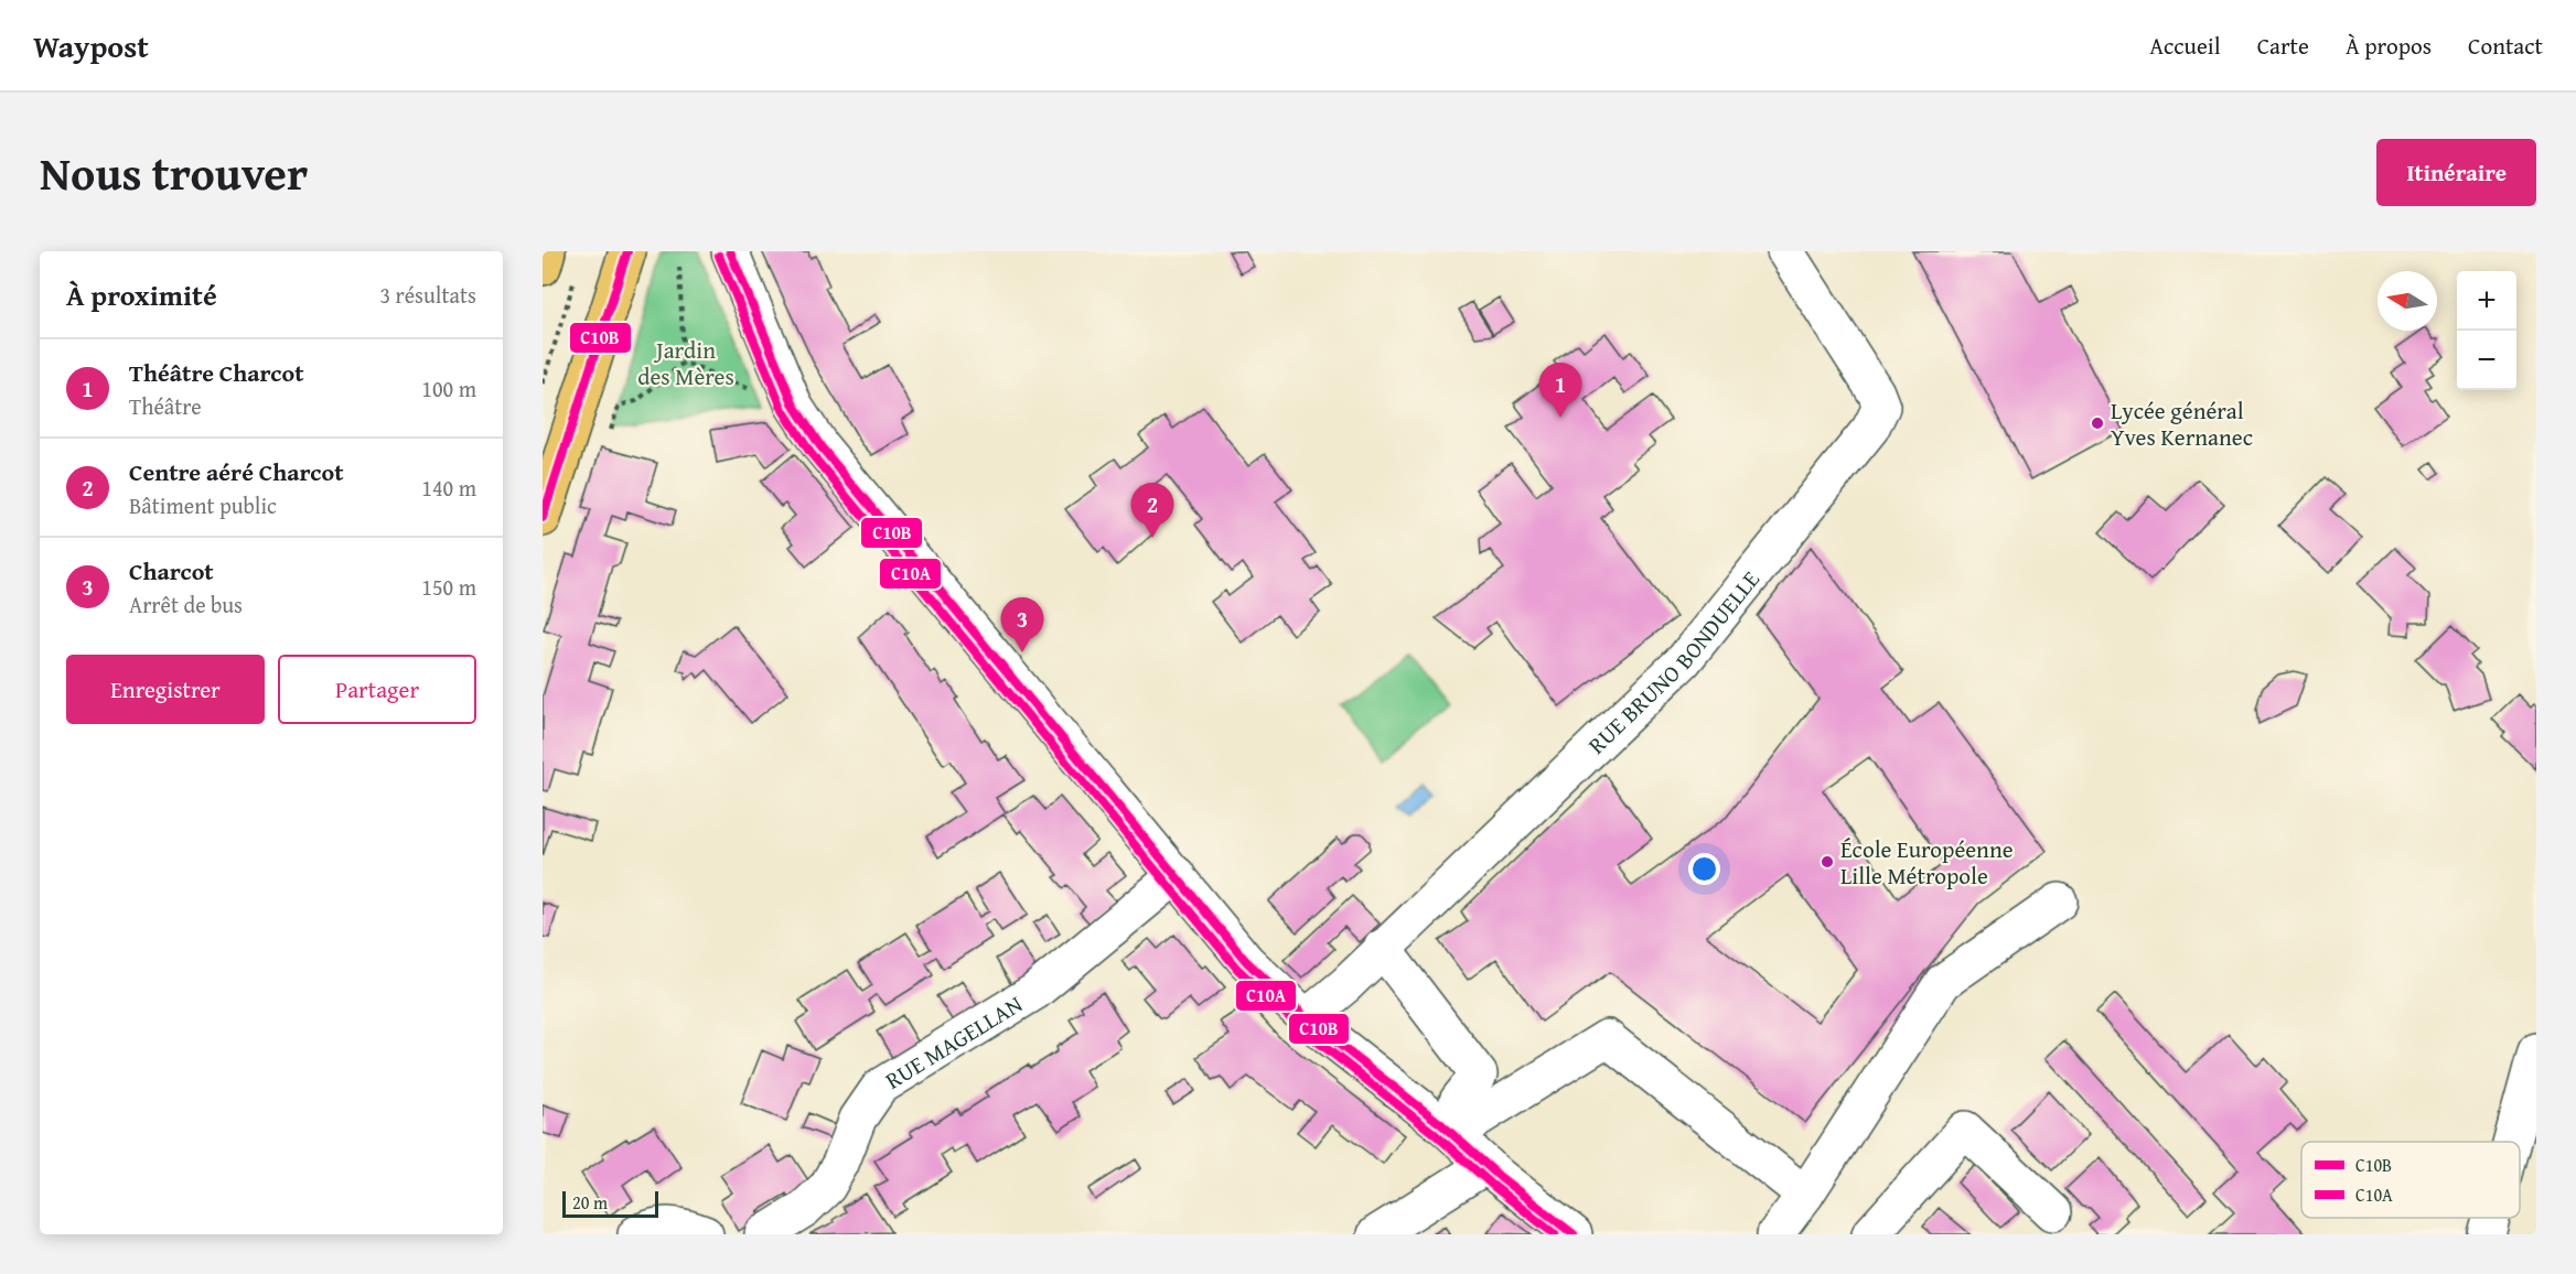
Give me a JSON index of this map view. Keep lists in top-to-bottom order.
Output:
{
  "streets": {
    "street": ["RUE BRUNO BONDUELLE", "RUE MAGELLAN"]
  },
  "parks": ["Jardin des Mères"],
  "places": ["Lycée général Yves Kernanec", "École Européenne Lille Métropole"],
  "lines": ["transit line C10B", "transit line C10A"],
  "legend": ["C10B", "C10A"],
  "scale_bar": "20 m",
  "north": "left",
  "page": {
    "header": "Waypost",
    "nav": [
      "Accueil",
      "Carte",
      "À propos",
      "Contact"
    ],
    "title": "Nous trouver",
    "buttons": [
      "Itinéraire",
      ["Enregistrer", "Partager"]
    ],
    "heading": ["À proximité", "3 résultats"],
    "map_buttons": ["+", "−"],
    "list": [
      {
        "mark": "1",
        "name": "Théâtre Charcot",
        "note": "Théâtre",
        "value": "100 m"
      },
      {
        "mark": "2",
        "name": "Centre aéré Charcot",
        "note": "Bâtiment public",
        "value": "140 m"
      },
      {
        "mark": "3",
        "name": "Charcot",
        "note": "Arrêt de bus",
        "value": "150 m"
      }
    ],
    "pins": ["1", "2", "3"],
    "scale": "20 m"
  }
}
